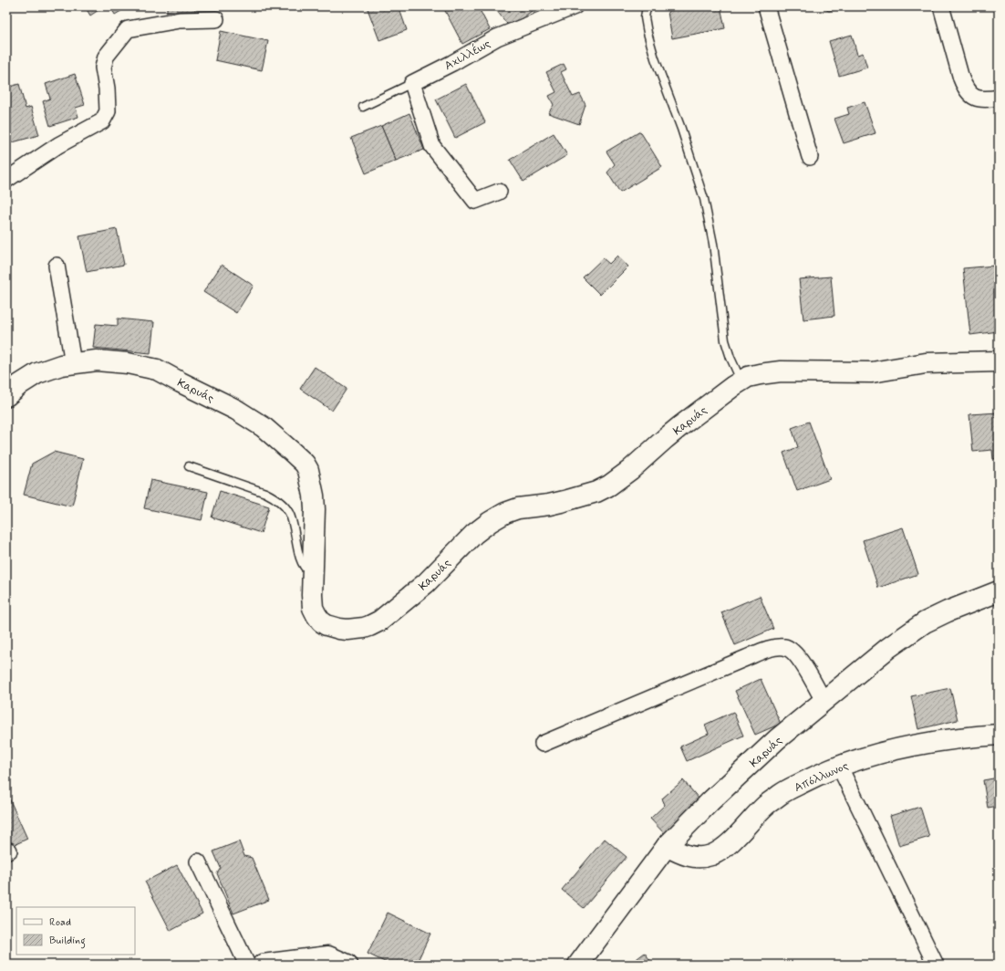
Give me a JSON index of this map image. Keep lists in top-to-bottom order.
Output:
{
  "streets": {
    "main road": ["Καρυάς", "Απόλλωνος"],
    "street": ["Αχιλλέως"]
  },
  "crossings": [
    ["Καρυάς", "Απόλλωνος"]
  ],
  "legend": ["Road", "Building"]
}
